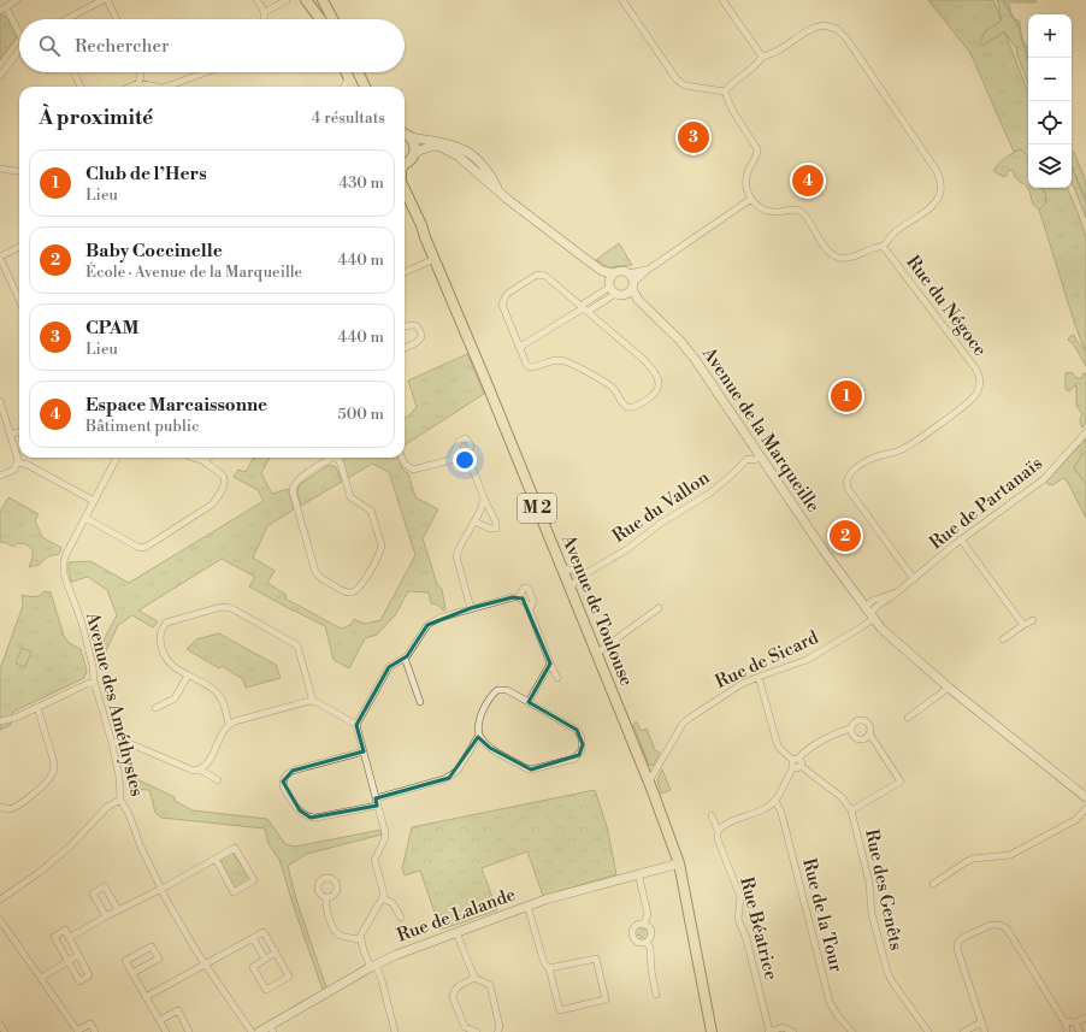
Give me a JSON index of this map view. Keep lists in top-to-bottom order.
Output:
{
  "streets": {
    "main road": ["M 2", "Avenue de Toulouse"],
    "street": [
      "Rue du Négoce",
      "Avenue de la Marqueille",
      "Rue de Partanaïs",
      "Rue du Vallon",
      "Rue de Sicard",
      "Avenue des Améthystes",
      "Rue des Genêts",
      "Rue de Lalande",
      "Rue de la Tour",
      "Rue Béatrice"
    ]
  },
  "crossings": [
    ["Rue du Négoce", "Rue de Partanaïs"],
    ["Avenue de la Marqueille", "Rue de Partanaïs"],
    ["Avenue de la Marqueille", "Rue du Vallon"],
    ["Avenue de la Marqueille", "Rue de Sicard"],
    ["Rue de Partanaïs", "Rue de Sicard"],
    ["Rue du Vallon", "Avenue de Toulouse"],
    ["M 2", "Avenue de Toulouse"],
    ["M 2", "Rue de Lalande"],
    ["Avenue de Toulouse", "Rue de Sicard"],
    ["Avenue de Toulouse", "Rue de Lalande"]
  ],
  "page": {
    "map_buttons": ["+", "−"],
    "search": "Rechercher",
    "heading": ["À proximité", "4 résultats"],
    "pins": [
      "3",
      "4",
      "1",
      "2"
    ],
    "list": [
      {
        "mark": "1",
        "name": "Club de l’Hers",
        "note": "Lieu",
        "value": "430 m"
      },
      {
        "mark": "2",
        "name": "Baby Coccinelle",
        "note": "École · Avenue de la Marqueille",
        "value": "440 m"
      },
      {
        "mark": "3",
        "name": "CPAM",
        "note": "Lieu",
        "value": "440 m"
      },
      {
        "mark": "4",
        "name": "Espace Marcaissonne",
        "note": "Bâtiment public",
        "value": "500 m"
      }
    ]
  }
}
